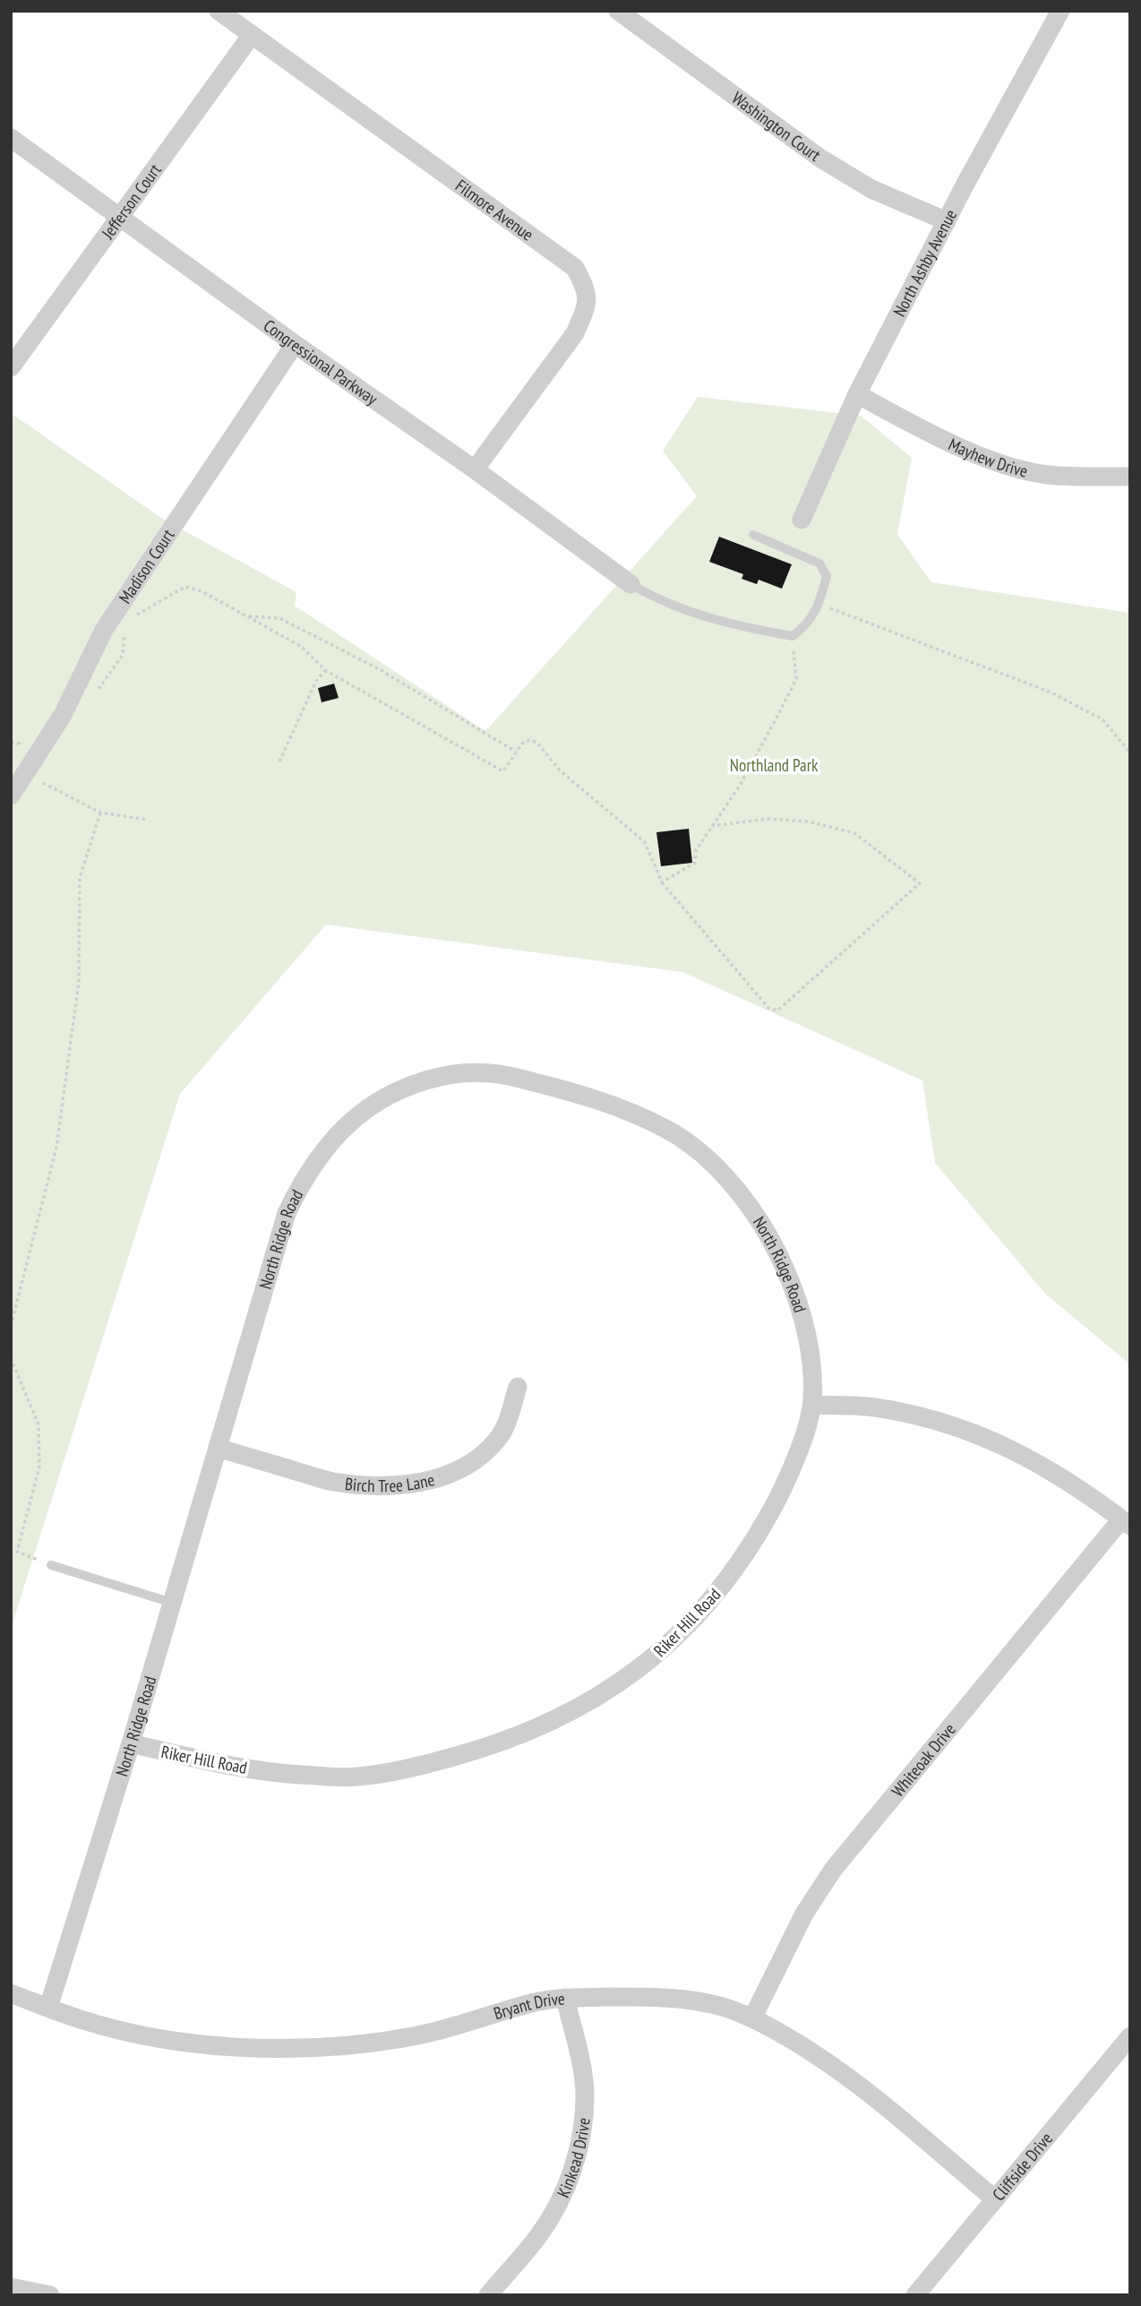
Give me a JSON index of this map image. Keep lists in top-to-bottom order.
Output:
{
  "streets": {
    "street": [
      "Washington Court",
      "Jefferson Court",
      "Filmore Avenue",
      "North Ashby Avenue",
      "Congressional Parkway",
      "Mayhew Drive",
      "Madison Court",
      "North Ridge Road",
      "Birch Tree Lane",
      "Riker Hill Road",
      "Whiteoak Drive",
      "Bryant Drive",
      "Kinkead Drive",
      "Cliffside Drive"
    ]
  },
  "crossings": [
    ["Washington Court", "North Ashby Avenue"],
    ["Jefferson Court", "Filmore Avenue"],
    ["Jefferson Court", "Congressional Parkway"],
    ["Filmore Avenue", "Congressional Parkway"],
    ["North Ashby Avenue", "Mayhew Drive"],
    ["Congressional Parkway", "Madison Court"],
    ["North Ridge Road", "Birch Tree Lane"],
    ["North Ridge Road", "Riker Hill Road"],
    ["North Ridge Road", "Bryant Drive"],
    ["Whiteoak Drive", "Bryant Drive"],
    ["Bryant Drive", "Kinkead Drive"],
    ["Bryant Drive", "Cliffside Drive"]
  ],
  "parks": ["Northland Park"]
}
